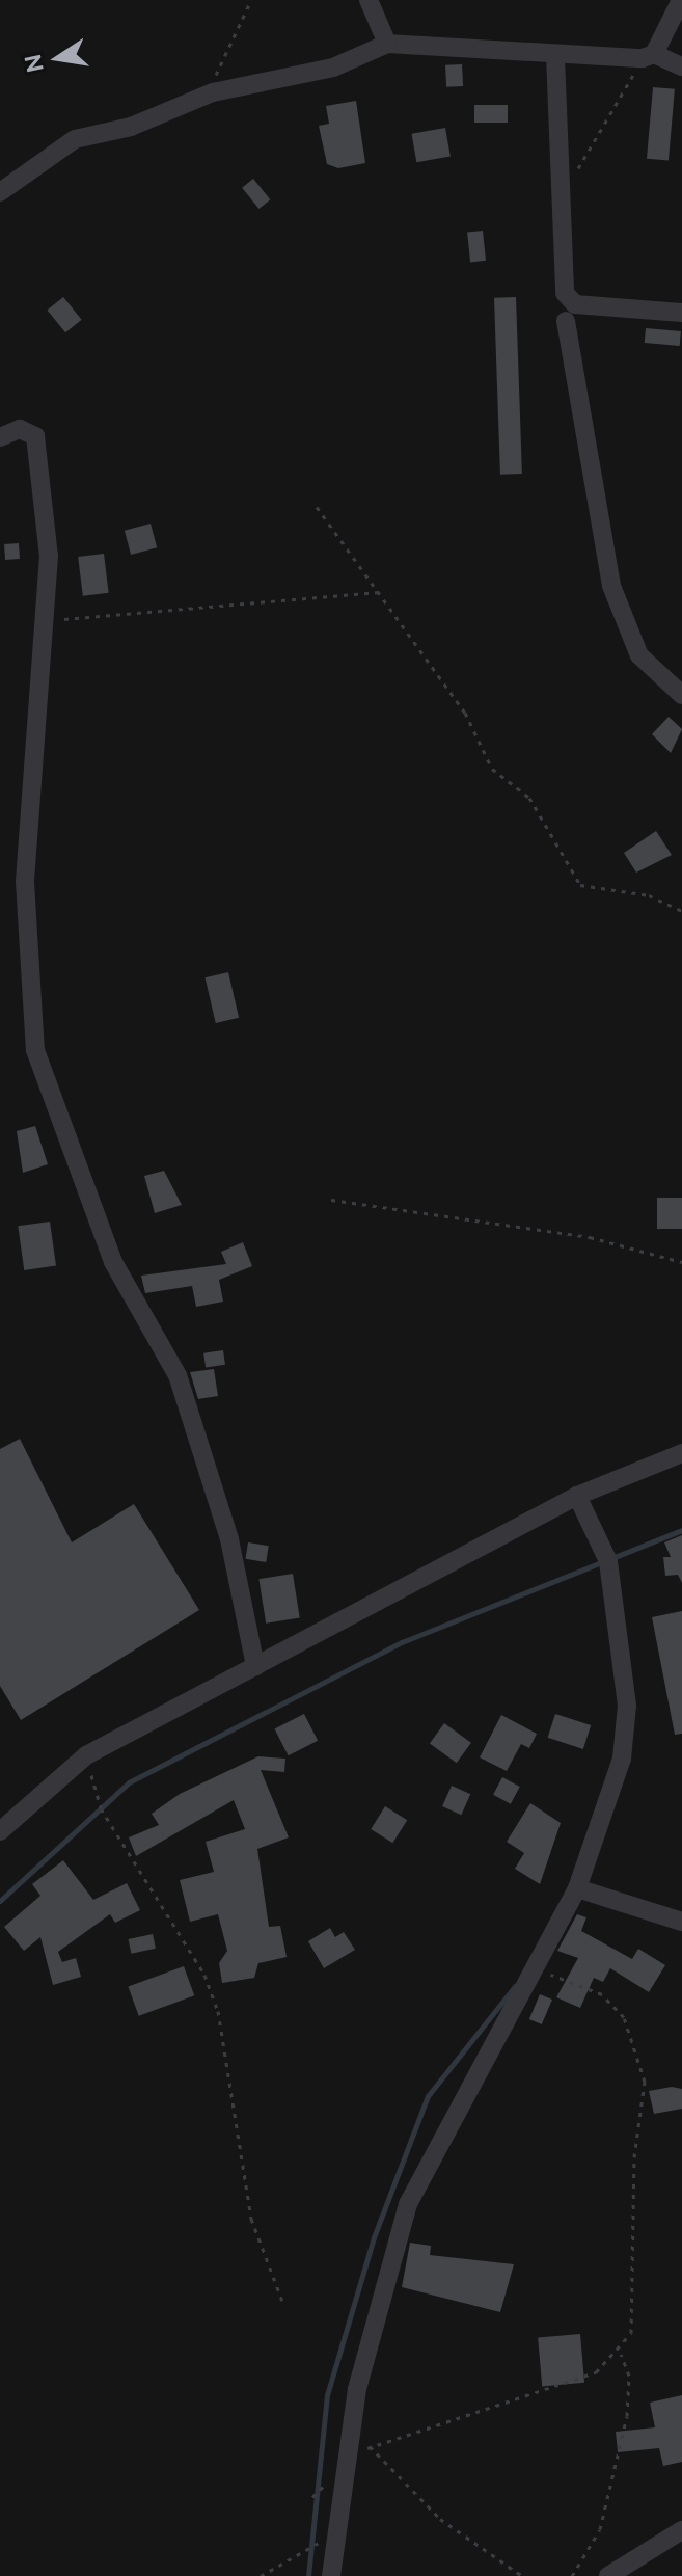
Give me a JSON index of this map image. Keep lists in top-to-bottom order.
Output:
{
  "north": "left"
}
